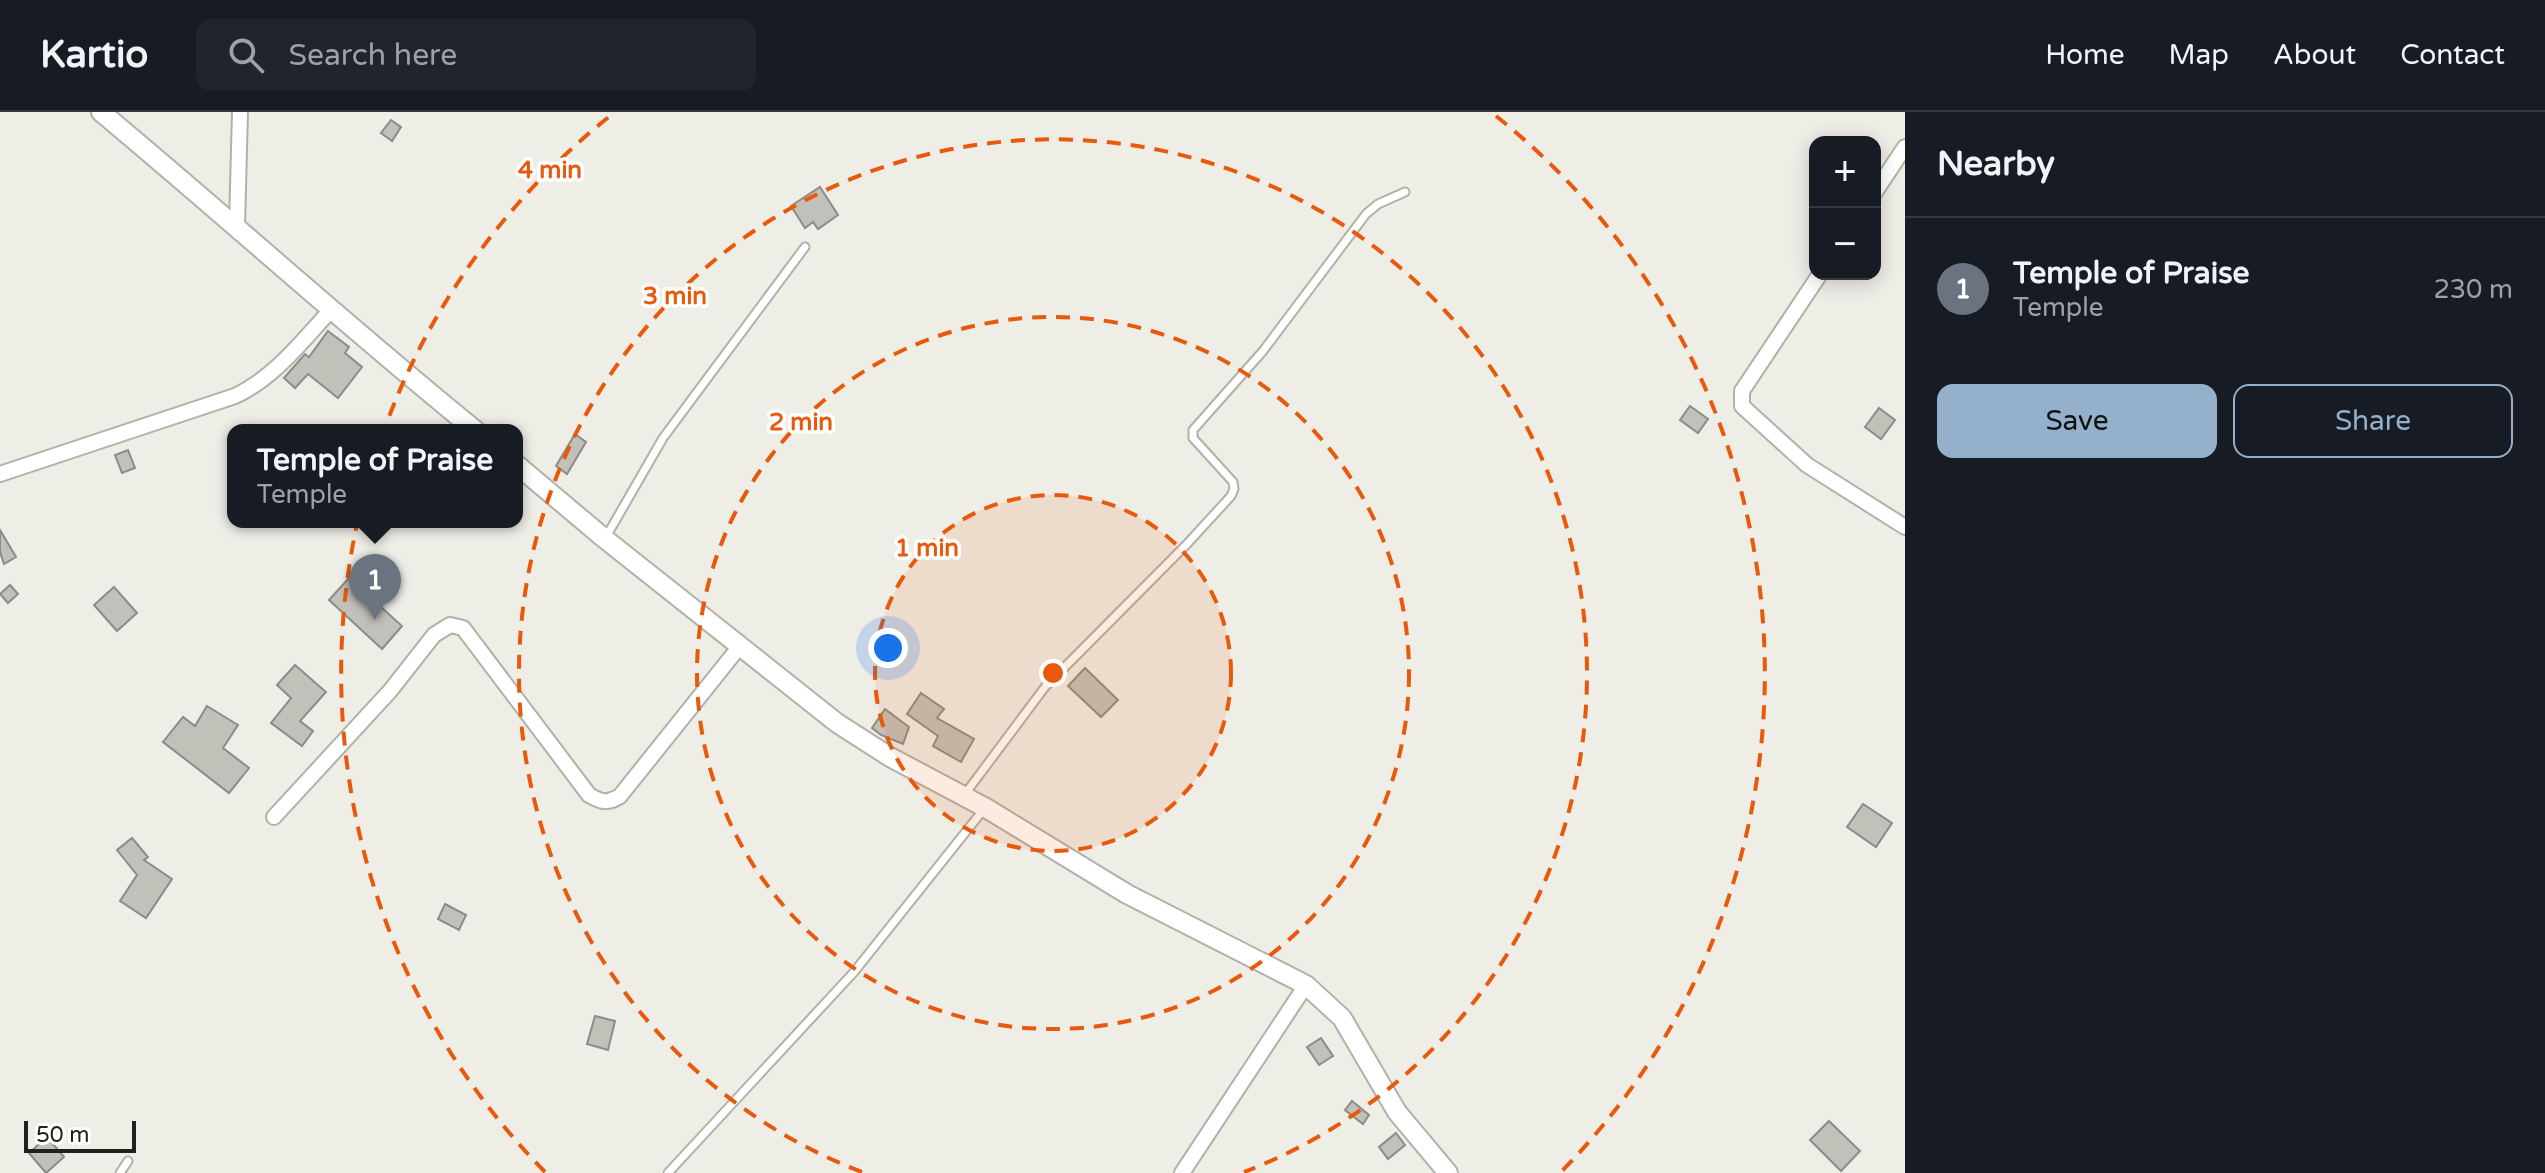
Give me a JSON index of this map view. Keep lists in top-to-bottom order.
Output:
{
  "scale_bar": "50 m",
  "page": {
    "header": "Kartio",
    "search": "Search here",
    "nav": [
      "Home",
      "Map",
      "About",
      "Contact"
    ],
    "heading": "Nearby",
    "map_buttons": ["+", "−"],
    "list": [
      {
        "mark": "1",
        "name": "Temple of Praise",
        "note": "Temple",
        "value": "230 m"
      }
    ],
    "buttons": ["Save", "Share"],
    "popup": ["Temple of Praise", "Temple"],
    "pins": "1",
    "scale": "50 m"
  },
  "rings": [
    "4 min",
    "3 min",
    "2 min",
    "1 min"
  ]
}
